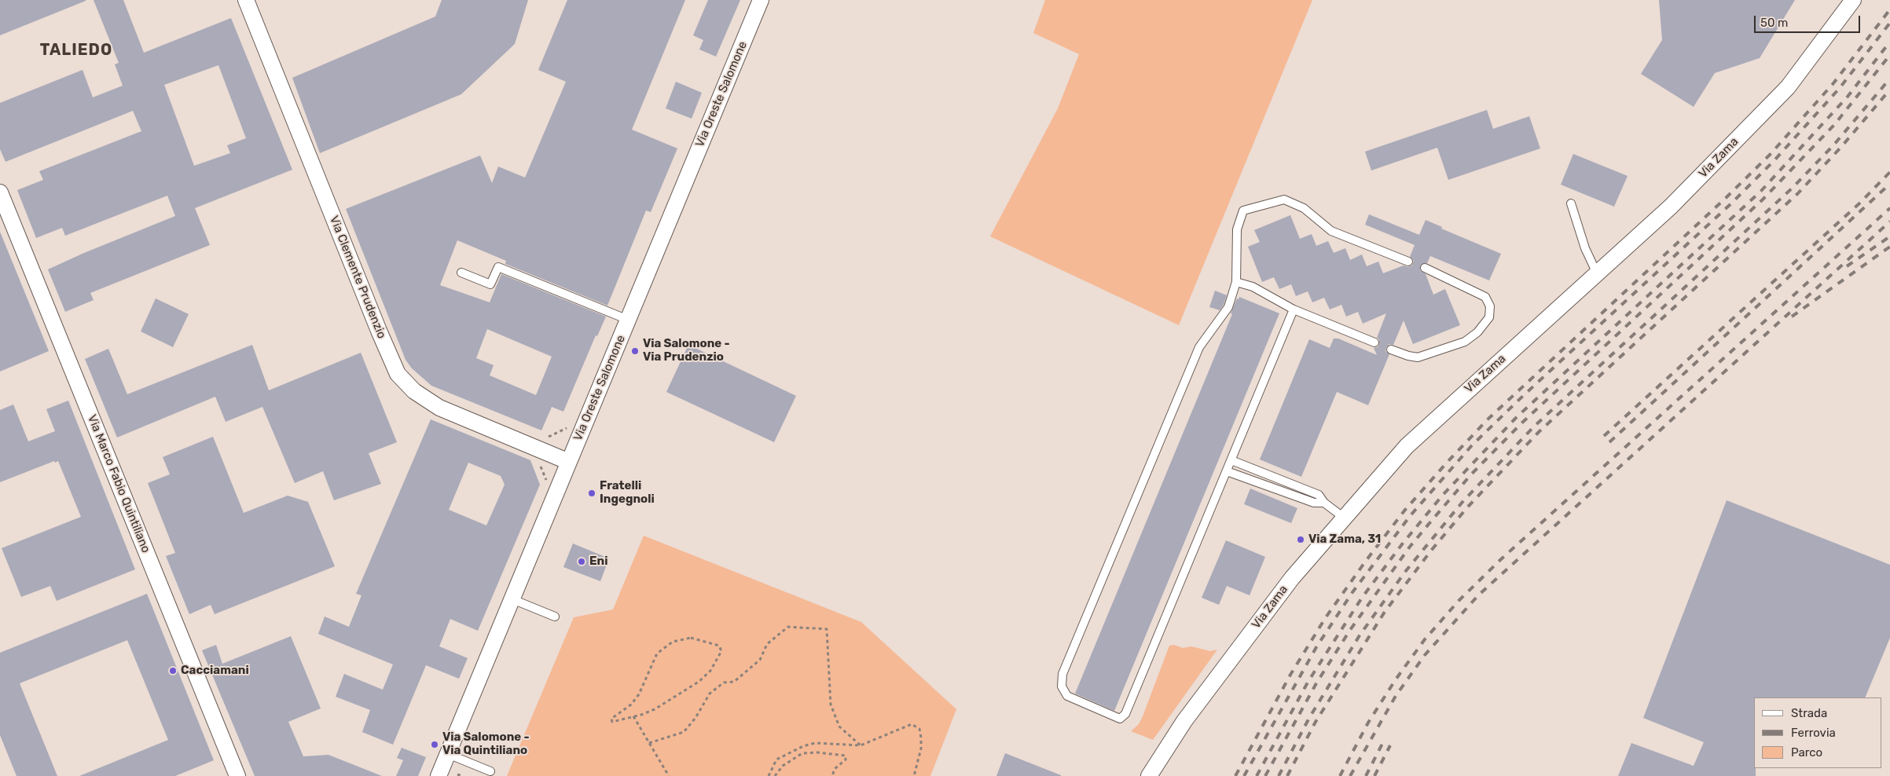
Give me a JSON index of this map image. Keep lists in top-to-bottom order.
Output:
{
  "streets": {
    "street": [
      "Via Oreste Salomone",
      "Via Zama",
      "Via Clemente Prudenzio",
      "Via Marco Fabio Quintiliano"
    ]
  },
  "crossings": [
    ["Via Oreste Salomone", "Via Clemente Prudenzio"]
  ],
  "districts": ["TALIEDO"],
  "places": [
    "Via Salomone - Via Prudenzio",
    "Fratelli Ingegnoli",
    "Via Zama, 31",
    "Eni",
    "Cacciamani",
    "Via Salomone - Via Quintiliano"
  ],
  "legend": ["Strada", "Ferrovia", "Parco"],
  "scale_bar": "50 m"
}
